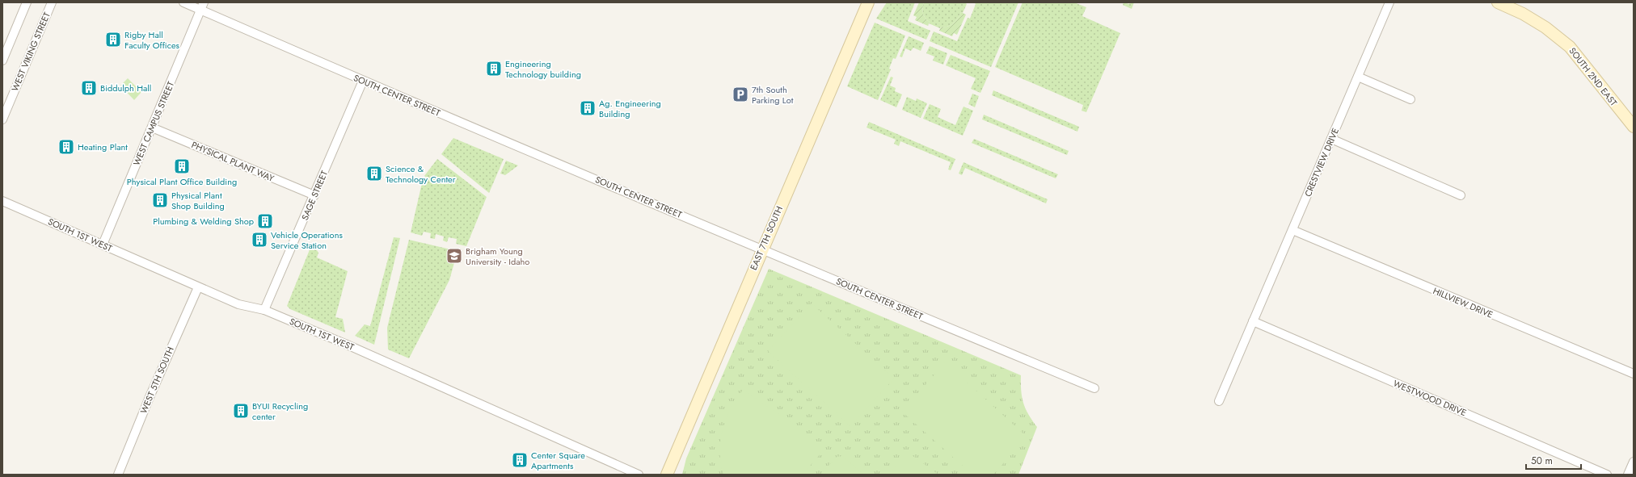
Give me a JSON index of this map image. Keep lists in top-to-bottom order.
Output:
{
  "streets": {
    "main road": ["SOUTH 2ND EAST", "EAST 7TH SOUTH"],
    "street": [
      "WEST VIKING STREET",
      "SOUTH CENTER STREET",
      "WEST CAMPUS STREET",
      "PHYSICAL PLANT WAY",
      "CRESTVIEW DRIVE",
      "SAGE STREET",
      "SOUTH 1ST WEST",
      "HILLVIEW DRIVE",
      "WEST 5TH SOUTH",
      "WESTWOOD DRIVE"
    ]
  },
  "crossings": [
    ["SOUTH CENTER STREET", "WEST CAMPUS STREET"],
    ["SOUTH CENTER STREET", "SAGE STREET"],
    ["SOUTH CENTER STREET", "EAST 7TH SOUTH"],
    ["WEST CAMPUS STREET", "PHYSICAL PLANT WAY"],
    ["WEST CAMPUS STREET", "SOUTH 1ST WEST"],
    ["PHYSICAL PLANT WAY", "SAGE STREET"],
    ["CRESTVIEW DRIVE", "HILLVIEW DRIVE"],
    ["CRESTVIEW DRIVE", "WESTWOOD DRIVE"],
    ["SAGE STREET", "SOUTH 1ST WEST"],
    ["SOUTH 1ST WEST", "WEST 5TH SOUTH"]
  ],
  "places": {
    "building": [
      "Rigby Hall Faculty Offices",
      "Engineering Technology building",
      "Biddulph Hall",
      "Ag. Engineering Building",
      "Heating Plant",
      "Physical Plant Office Building",
      "Science & Technology Center",
      "Physical Plant Shop Building",
      "Plumbing & Welding Shop",
      "Vehicle Operations Service Station",
      "BYUI Recycling center",
      "Center Square Apartments"
    ],
    "parking": ["7th South Parking Lot"],
    "school or university": ["Brigham Young University - Idaho"]
  },
  "scale_bar": "50 m"
}
